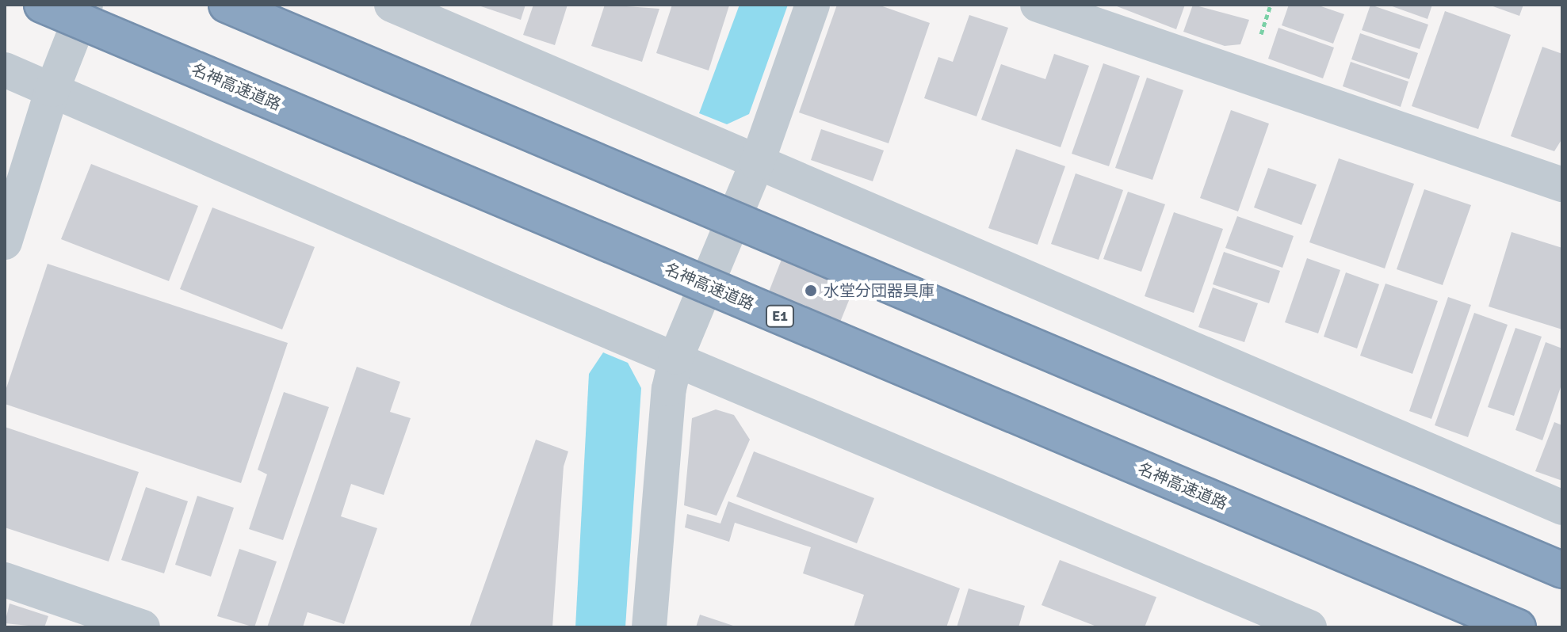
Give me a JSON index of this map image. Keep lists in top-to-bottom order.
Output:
{
  "streets": {
    "highway": ["名神高速道路", "E1"]
  },
  "places": ["水堂分団器具庫"]
}
